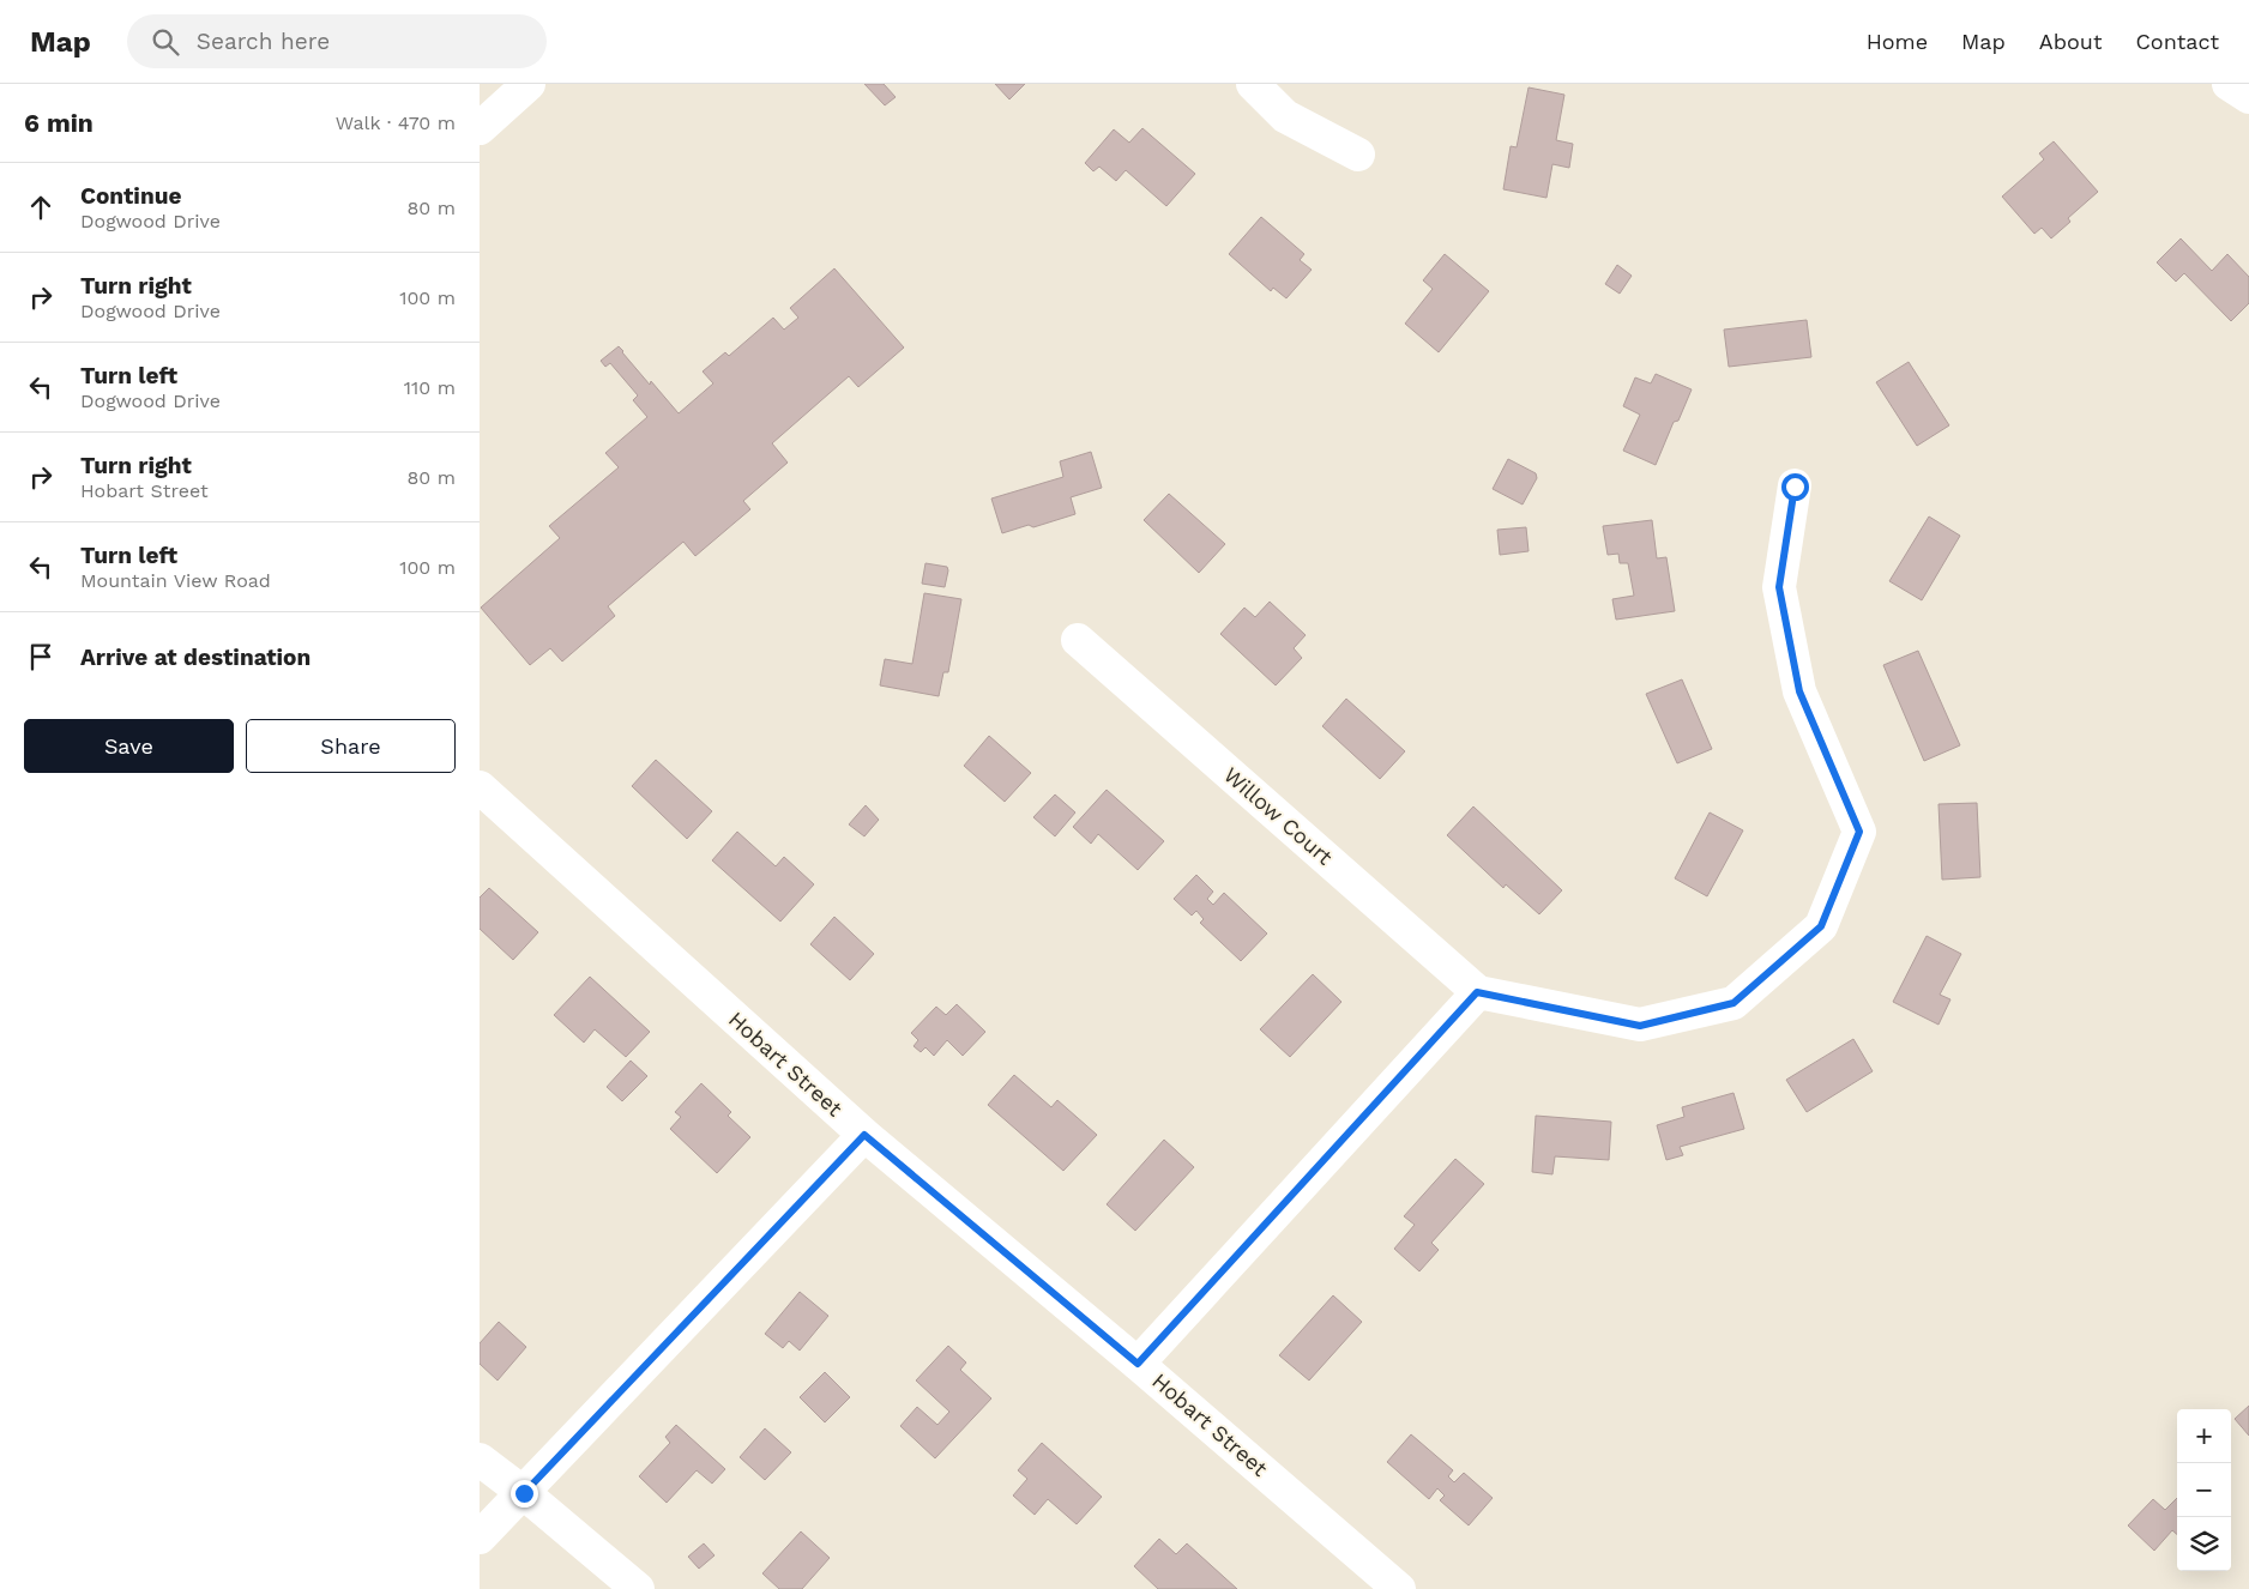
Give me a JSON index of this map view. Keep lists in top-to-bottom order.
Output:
{
  "streets": {
    "street": ["Willow Court", "Hobart Street"]
  },
  "page": {
    "header": "Map",
    "search": "Search here",
    "nav": [
      "Home",
      "Map",
      "About",
      "Contact"
    ],
    "heading": ["6 min", "Walk · 470 m"],
    "list": [
      ["Continue", "Dogwood Drive", "80 m"],
      ["Turn right", "Dogwood Drive", "100 m"],
      ["Turn left", "Dogwood Drive", "110 m"],
      ["Turn right", "Hobart Street", "80 m"],
      ["Turn left", "Mountain View Road", "100 m"],
      "Arrive at destination"
    ],
    "buttons": ["Save", "Share"],
    "map_buttons": ["+", "−"]
  }
}
